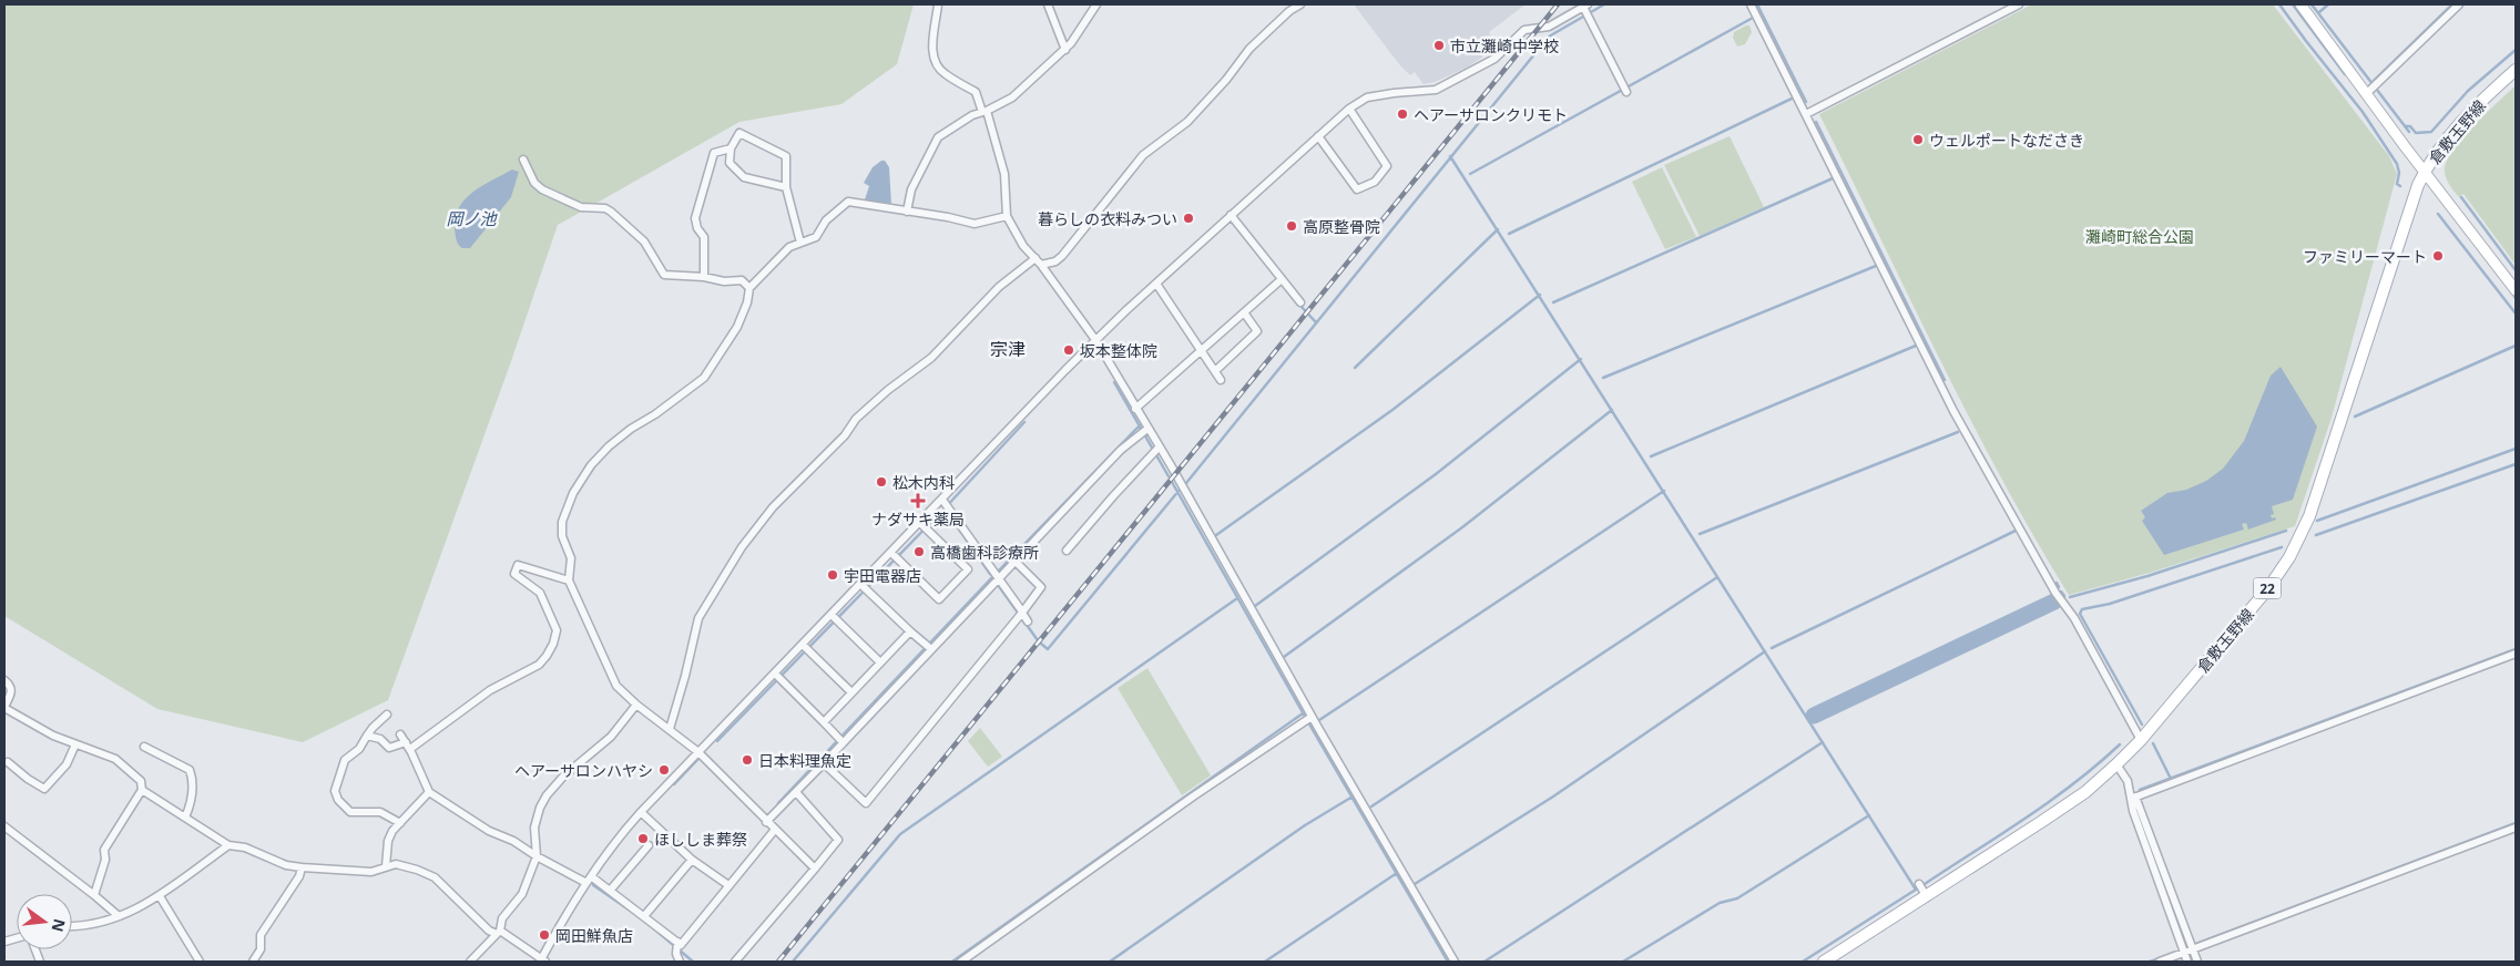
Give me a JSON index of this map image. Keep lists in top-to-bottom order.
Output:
{
  "streets": {
    "main road": ["倉敷玉野線", "22"]
  },
  "districts": ["宗津"],
  "water": ["岡ノ池"],
  "parks": ["灘崎町総合公園"],
  "places": {
    "other": [
      "市立灘崎中学校",
      "ヘアーサロンクリモト",
      "ウェルポートなださき",
      "暮らしの衣料みつい",
      "高原整骨院",
      "ファミリーマート",
      "坂本整体院",
      "松木内科",
      "高橋歯科診療所",
      "宇田電器店",
      "日本料理魚定",
      "ヘアーサロンハヤシ",
      "ほししま葬祭",
      "岡田鮮魚店"
    ],
    "health": ["ナダサキ薬局"]
  },
  "north": "right"
}
